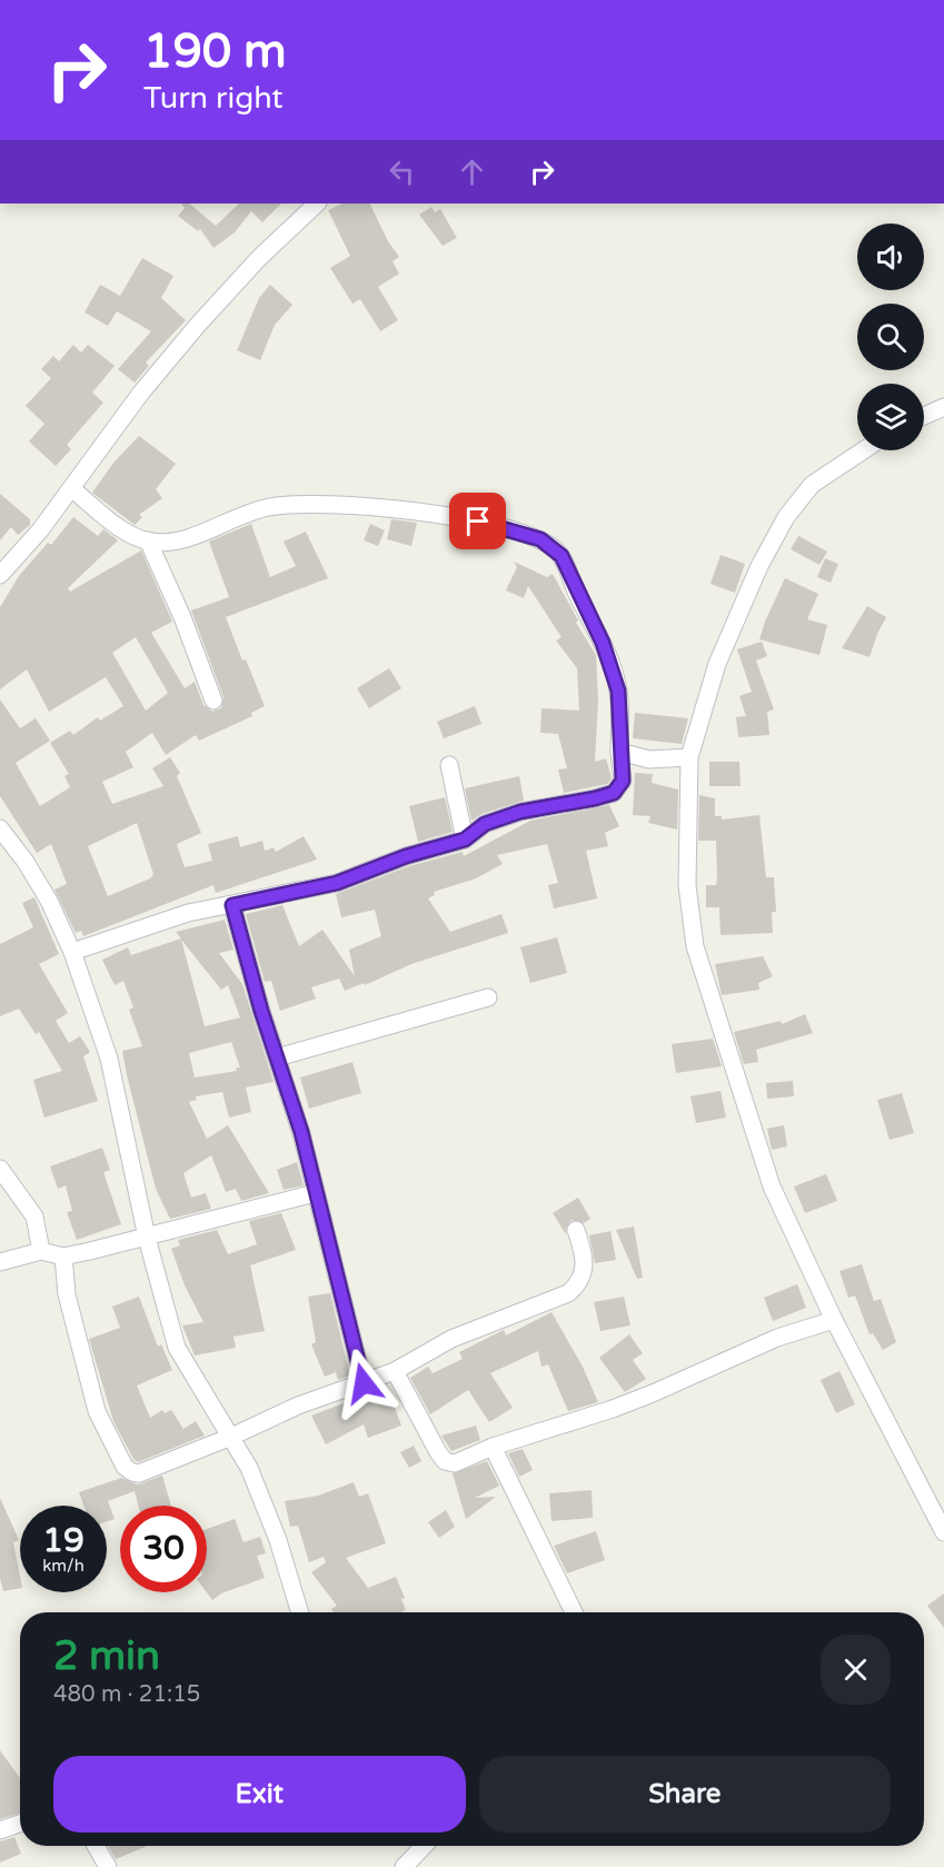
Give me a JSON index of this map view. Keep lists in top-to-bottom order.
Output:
{
  "page": {
    "turn": ["190 m", "Turn right"],
    "speed": "19 km/h",
    "limit": "30",
    "heading": ["2 min", "480 m · 21:15"],
    "buttons": ["Exit", "Share"]
  }
}
